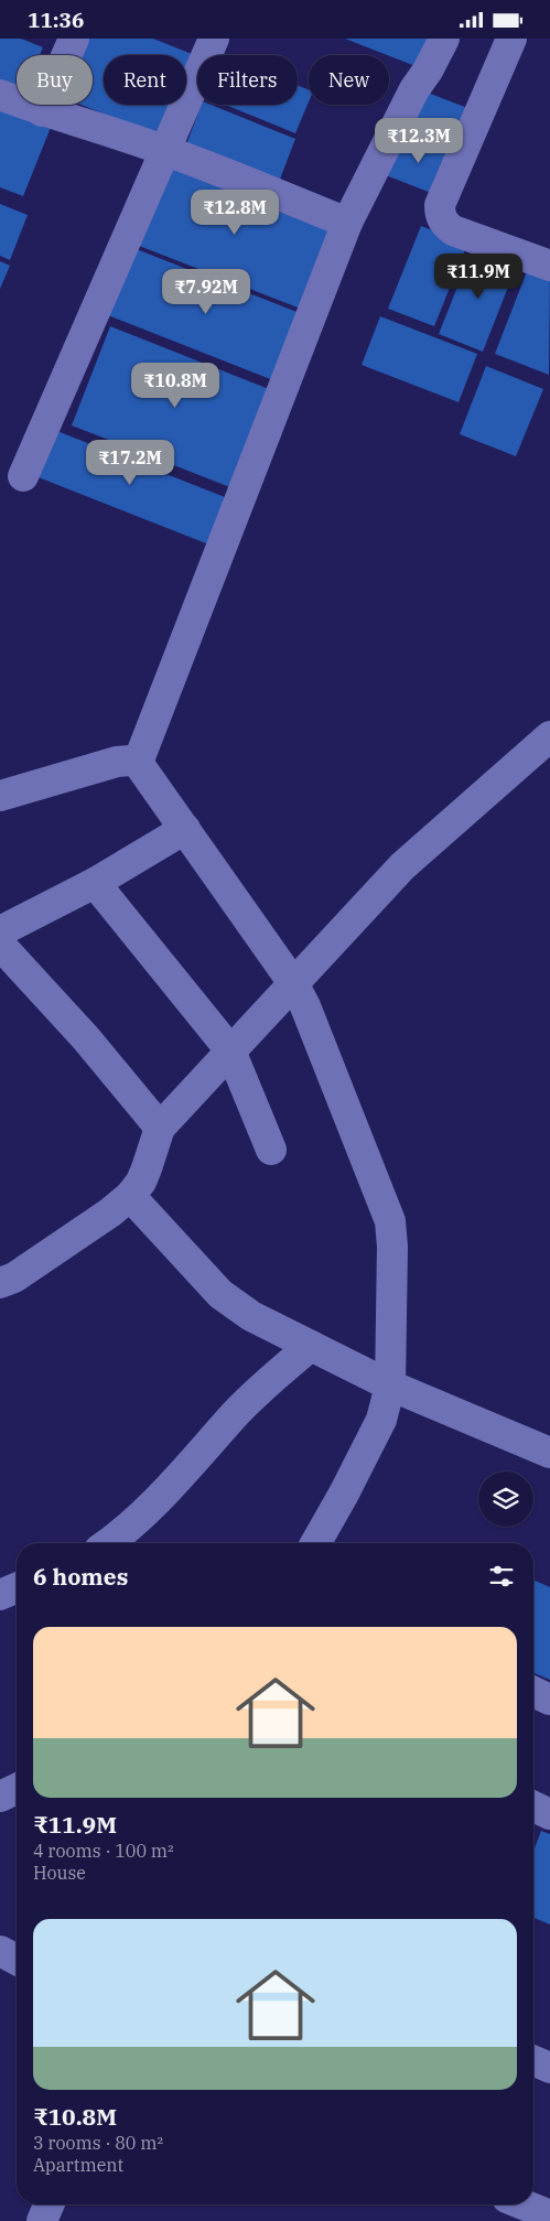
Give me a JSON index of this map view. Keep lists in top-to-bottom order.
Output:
{
  "page": {
    "status": "11:36",
    "chip": [
      "Buy",
      "Rent",
      "Filters",
      "New"
    ],
    "price": [
      "₹12.3M",
      "₹12.8M",
      "₹11.9M",
      "₹7.92M",
      "₹10.8M",
      "₹17.2M"
    ],
    "heading": "6 homes",
    "list": [
      {
        "name": "₹11.9M",
        "note": "4 rooms · 100 m² · House"
      },
      {
        "name": "₹10.8M",
        "note": "3 rooms · 80 m² · Apartment"
      }
    ]
  }
}
